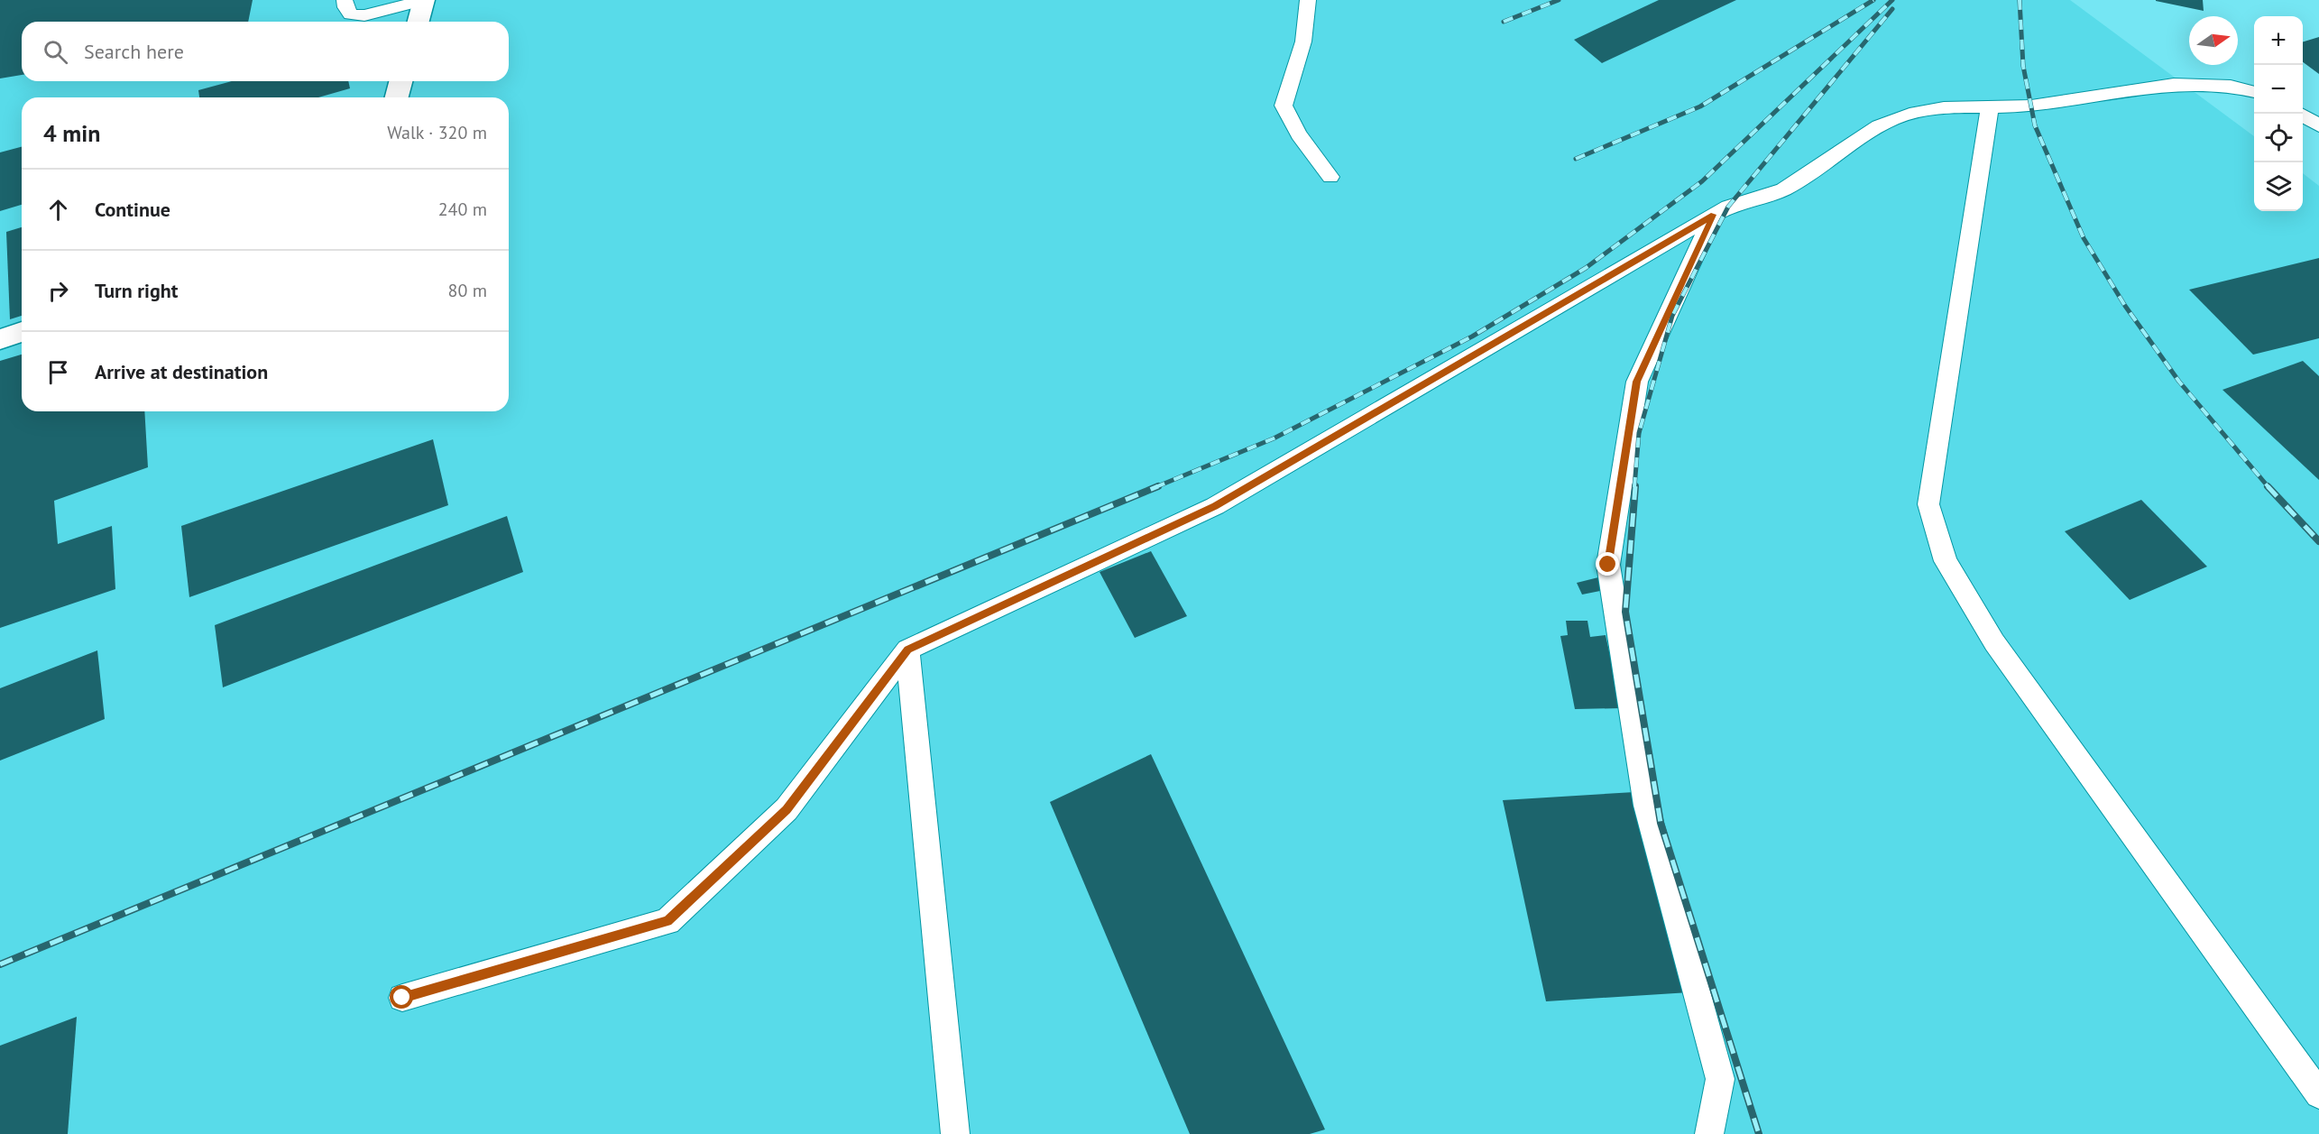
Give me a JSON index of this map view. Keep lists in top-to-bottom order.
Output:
{
  "north": "right",
  "page": {
    "map_buttons": ["+", "−"],
    "search": "Search here",
    "heading": ["4 min", "Walk · 320 m"],
    "list": [
      ["Continue", "240 m"],
      ["Turn right", "80 m"],
      "Arrive at destination"
    ]
  }
}
